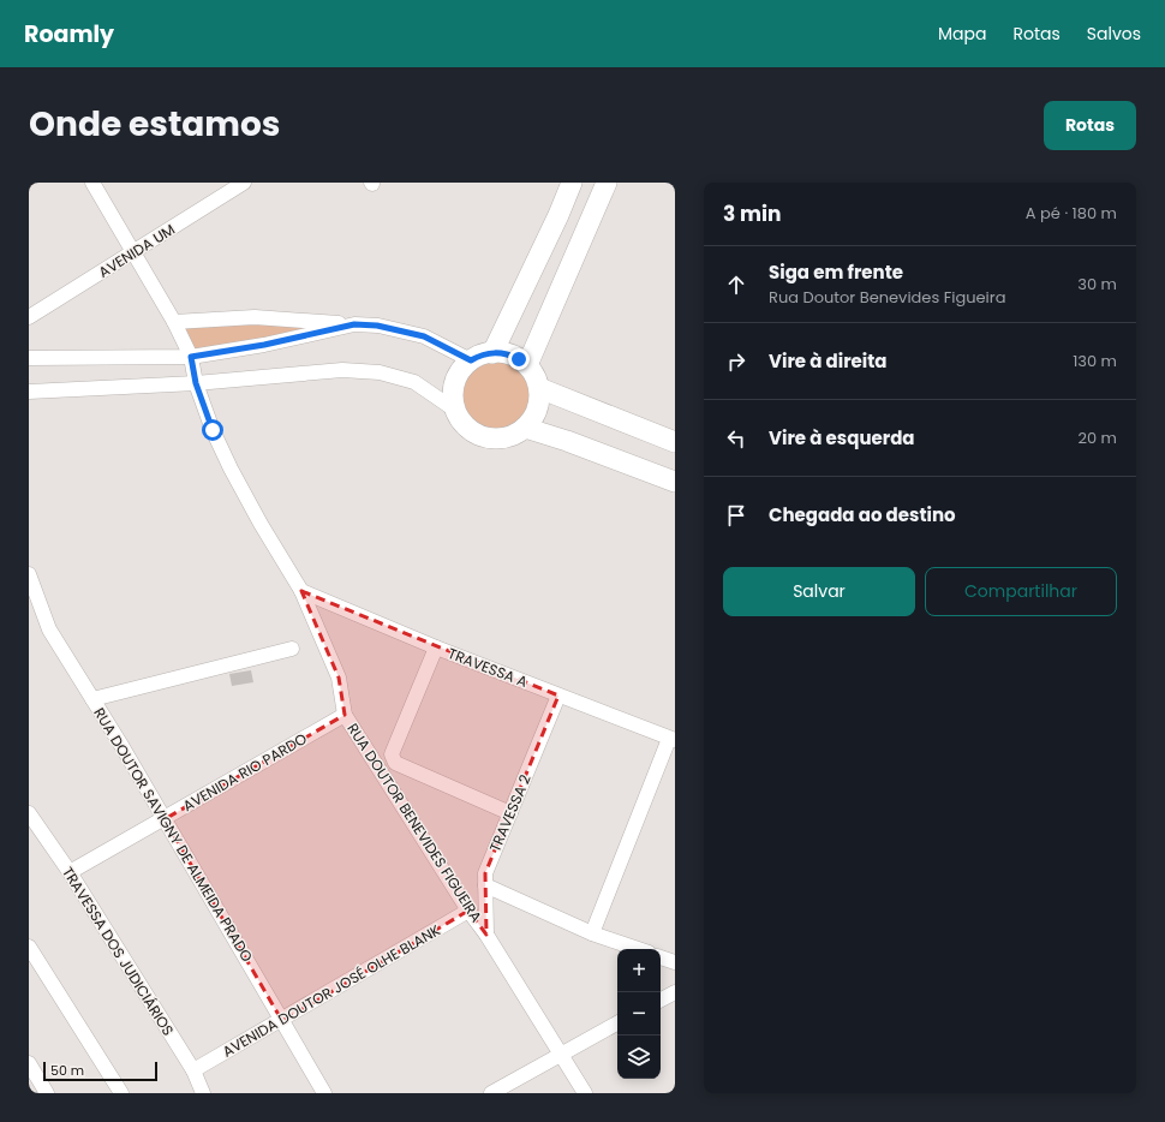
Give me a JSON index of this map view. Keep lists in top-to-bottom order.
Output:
{
  "streets": {
    "street": [
      "AVENIDA UM",
      "TRAVESSA A",
      "AVENIDA RIO PARDO",
      "TRAVESSA 2",
      "RUA DOUTOR BENEVIDES FIGUEIRA",
      "RUA DOUTOR SAVIGNY DE ALMEIDA PRADO",
      "TRAVESSA DOS JUDICIÁRIOS",
      "AVENIDA DOUTOR JOSÉ OLHE BLANK"
    ]
  },
  "crossings": [
    ["AVENIDA UM", "RUA DOUTOR BENEVIDES FIGUEIRA"],
    ["TRAVESSA A", "TRAVESSA 2"],
    ["TRAVESSA A", "RUA DOUTOR BENEVIDES FIGUEIRA"],
    ["AVENIDA RIO PARDO", "RUA DOUTOR BENEVIDES FIGUEIRA"],
    ["AVENIDA RIO PARDO", "RUA DOUTOR SAVIGNY DE ALMEIDA PRADO"],
    ["AVENIDA RIO PARDO", "TRAVESSA DOS JUDICIÁRIOS"],
    ["TRAVESSA 2", "RUA DOUTOR BENEVIDES FIGUEIRA"],
    ["RUA DOUTOR BENEVIDES FIGUEIRA", "AVENIDA DOUTOR JOSÉ OLHE BLANK"],
    ["RUA DOUTOR SAVIGNY DE ALMEIDA PRADO", "AVENIDA DOUTOR JOSÉ OLHE BLANK"],
    ["TRAVESSA DOS JUDICIÁRIOS", "AVENIDA DOUTOR JOSÉ OLHE BLANK"]
  ],
  "scale_bar": "50 m",
  "page": {
    "header": "Roamly",
    "nav": ["Mapa", "Rotas", "Salvos"],
    "title": "Onde estamos",
    "buttons": [
      "Rotas",
      ["Salvar", "Compartilhar"]
    ],
    "heading": ["3 min", "A pé · 180 m"],
    "list": [
      ["Siga em frente", "Rua Doutor Benevides Figueira", "30 m"],
      ["Vire à direita", "130 m"],
      ["Vire à esquerda", "20 m"],
      "Chegada ao destino"
    ],
    "map_buttons": ["+", "−"],
    "scale": "50 m"
  }
}
